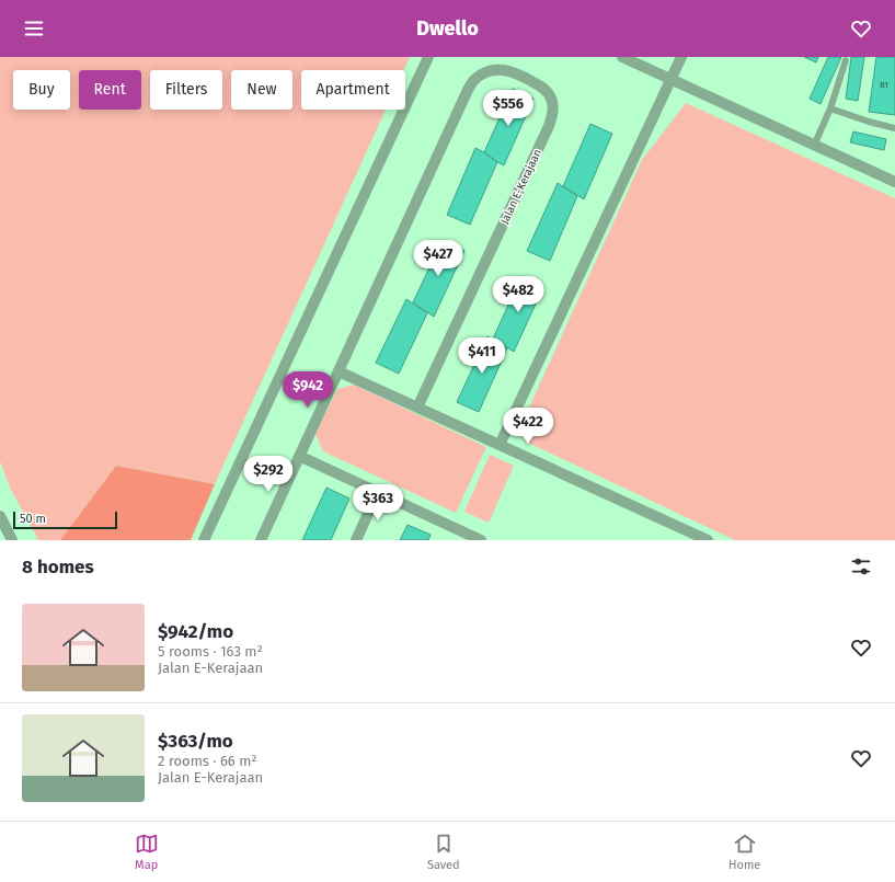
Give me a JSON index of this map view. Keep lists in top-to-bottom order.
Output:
{
  "streets": {
    "street": ["Jalan E-Kerajaan"]
  },
  "house_numbers": ["B1"],
  "scale_bar": "50 m",
  "page": {
    "header": "Dwello",
    "chip": [
      "Buy",
      "Rent",
      "Filters",
      "New",
      "Apartment"
    ],
    "price": [
      "$556",
      "$427",
      "$482",
      "$411",
      "$942",
      "$422",
      "$292",
      "$363"
    ],
    "scale": "50 m",
    "heading": "8 homes",
    "list": [
      {
        "name": "$942/mo",
        "note": "5 rooms · 163 m² · Jalan E-Kerajaan"
      },
      {
        "name": "$363/mo",
        "note": "2 rooms · 66 m² · Jalan E-Kerajaan"
      }
    ],
    "tabs": ["Map", "Saved", "Home"]
  }
}
